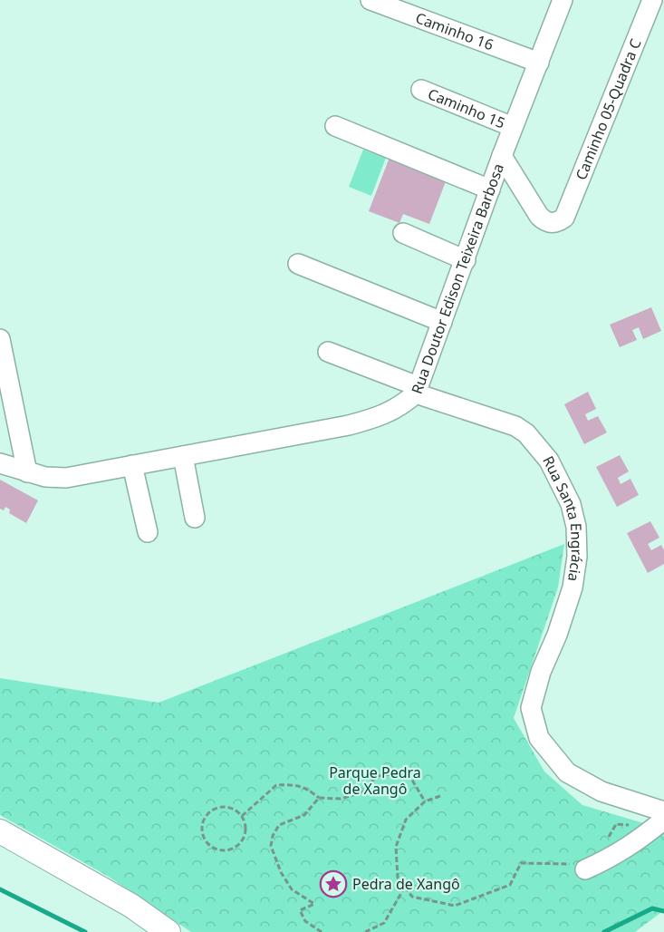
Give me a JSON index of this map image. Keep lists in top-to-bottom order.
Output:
{
  "streets": {
    "street": [
      "Caminho 16",
      "Caminho 15",
      "Caminho 05-Quadra C",
      "Rua Doutor Edison Teixeira Barbosa",
      "Rua Santa Engrácia"
    ]
  },
  "crossings": [
    ["Caminho 16", "Rua Doutor Edison Teixeira Barbosa"],
    ["Caminho 15", "Rua Doutor Edison Teixeira Barbosa"],
    ["Caminho 05-Quadra C", "Rua Doutor Edison Teixeira Barbosa"],
    ["Rua Doutor Edison Teixeira Barbosa", "Rua Santa Engrácia"]
  ],
  "parks": ["Parque Pedra de Xangô"],
  "places": {
    "place": ["Pedra de Xangô"]
  }
}
